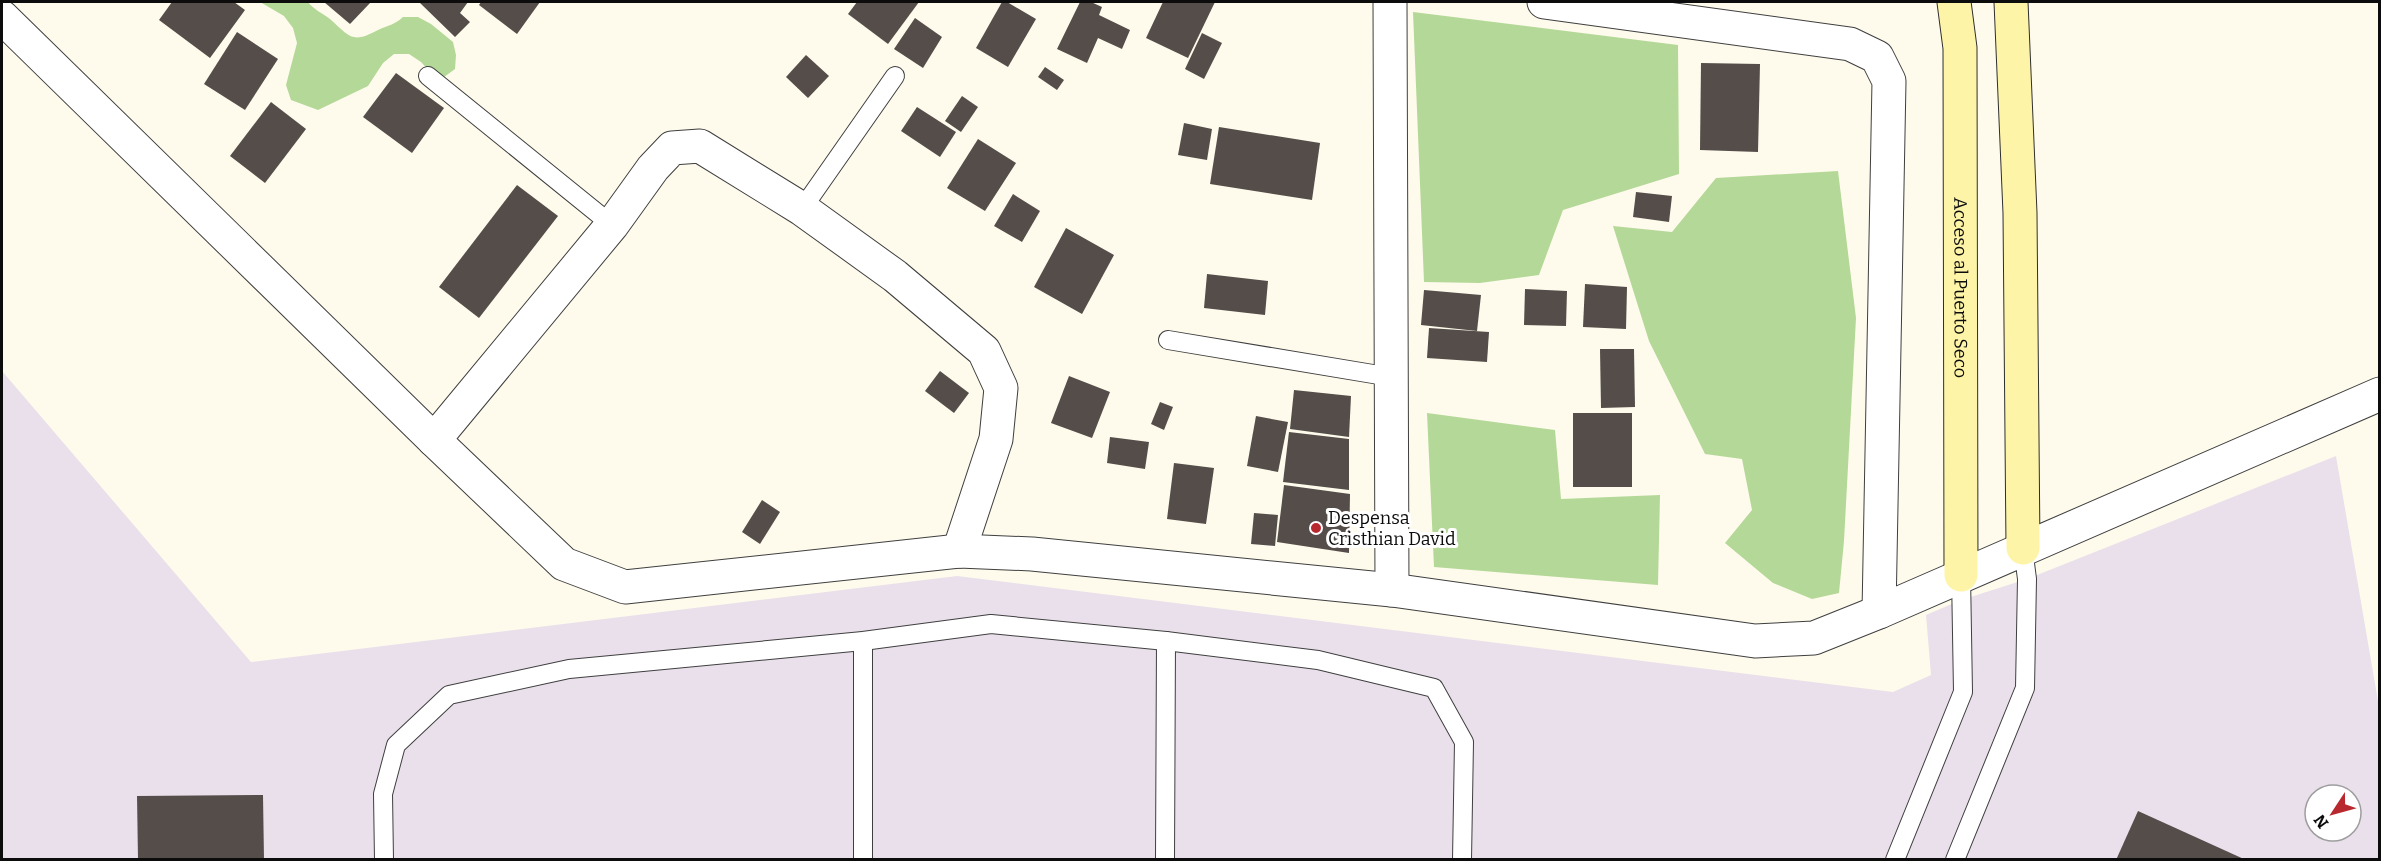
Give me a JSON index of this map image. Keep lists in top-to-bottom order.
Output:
{
  "streets": {
    "main road": ["Acceso al Puerto Seco"]
  },
  "places": ["Despensa Cristhian David"],
  "north": "bottom left"
}
